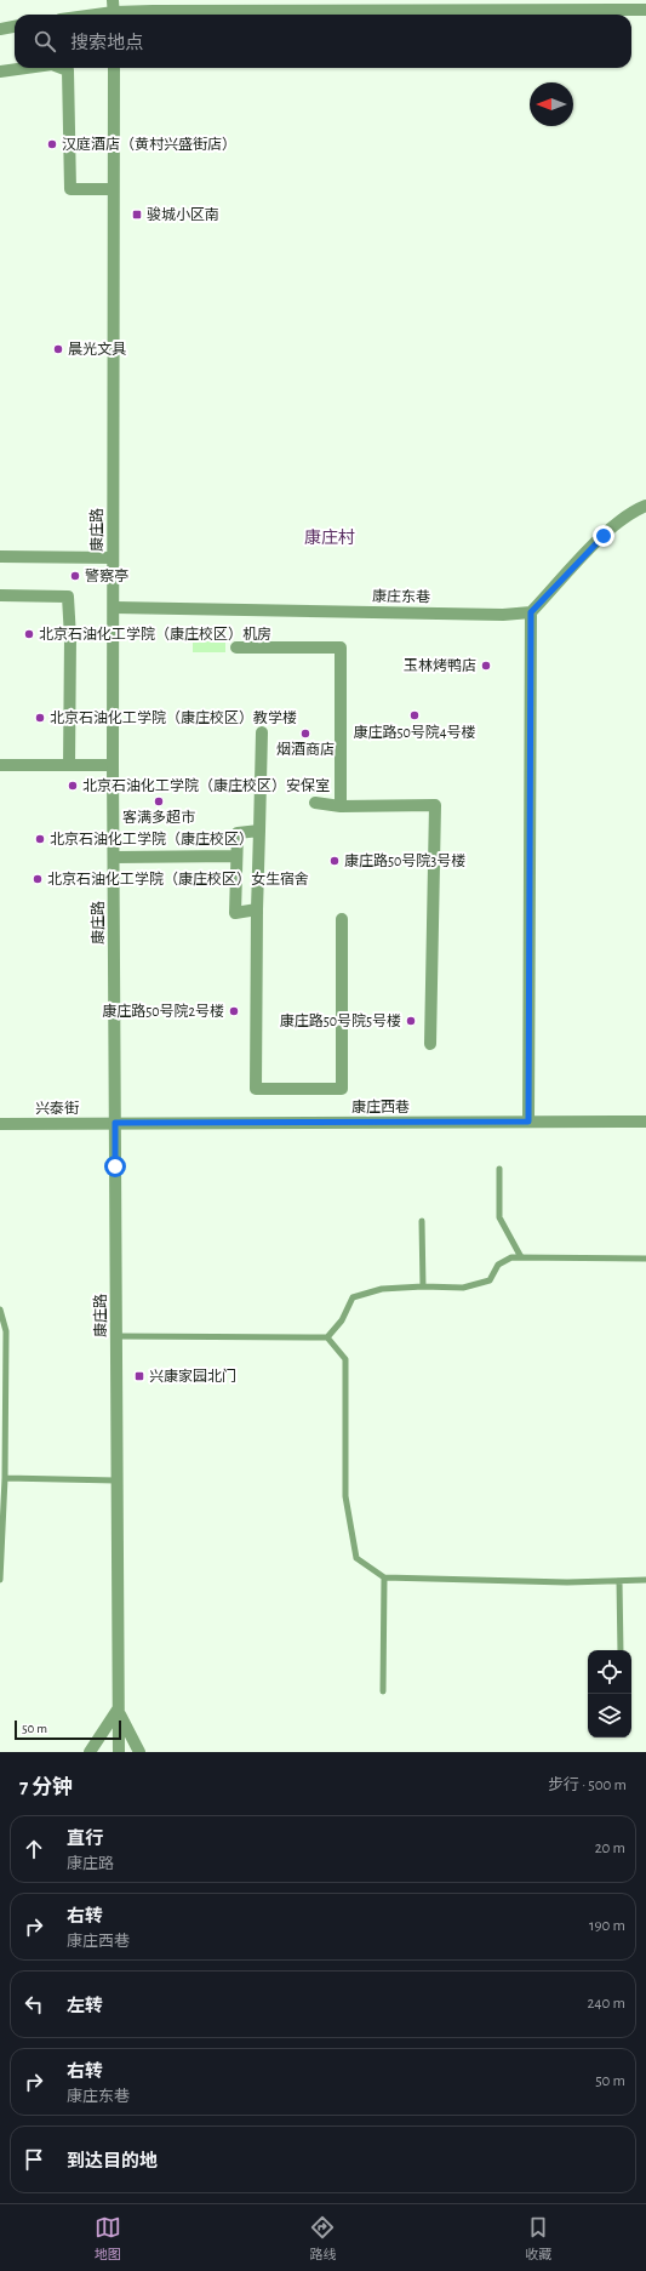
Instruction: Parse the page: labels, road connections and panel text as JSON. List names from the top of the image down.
{
  "streets": {
    "street": [
      "康庄路",
      "康庄东巷",
      "康庄西巷",
      "兴泰街"
    ]
  },
  "crossings": [
    ["康庄路", "康庄东巷"],
    ["康庄路", "康庄西巷"],
    ["康庄路", "兴泰街"],
    ["康庄西巷", "兴泰街"]
  ],
  "districts": ["康庄村"],
  "places": {
    "other": [
      "汉庭酒店（黄村兴盛街店）",
      "晨光文具",
      "警察亭",
      "北京石油化工学院（康庄校区）机房",
      "玉林烤鸭店",
      "康庄路50号院4号楼",
      "北京石油化工学院（康庄校区）教学楼",
      "烟酒商店",
      "北京石油化工学院（康庄校区）安保室",
      "客满多超市",
      "北京石油化工学院（康庄校区）",
      "康庄路50号院3号楼",
      "北京石油化工学院（康庄校区）女生宿舍",
      "康庄路50号院2号楼",
      "康庄路50号院5号楼"
    ],
    "transit": ["骏城小区南", "兴康家园北门"]
  },
  "scale_bar": "50 m",
  "north": "left",
  "page": {
    "search": "搜索地点",
    "scale": "50 m",
    "heading": ["7 分钟", "步行 · 500 m"],
    "list": [
      ["直行", "康庄路", "20 m"],
      ["右转", "康庄西巷", "190 m"],
      ["左转", "240 m"],
      ["右转", "康庄东巷", "50 m"],
      "到达目的地"
    ],
    "nav": ["地图", "路线", "收藏"]
  }
}
